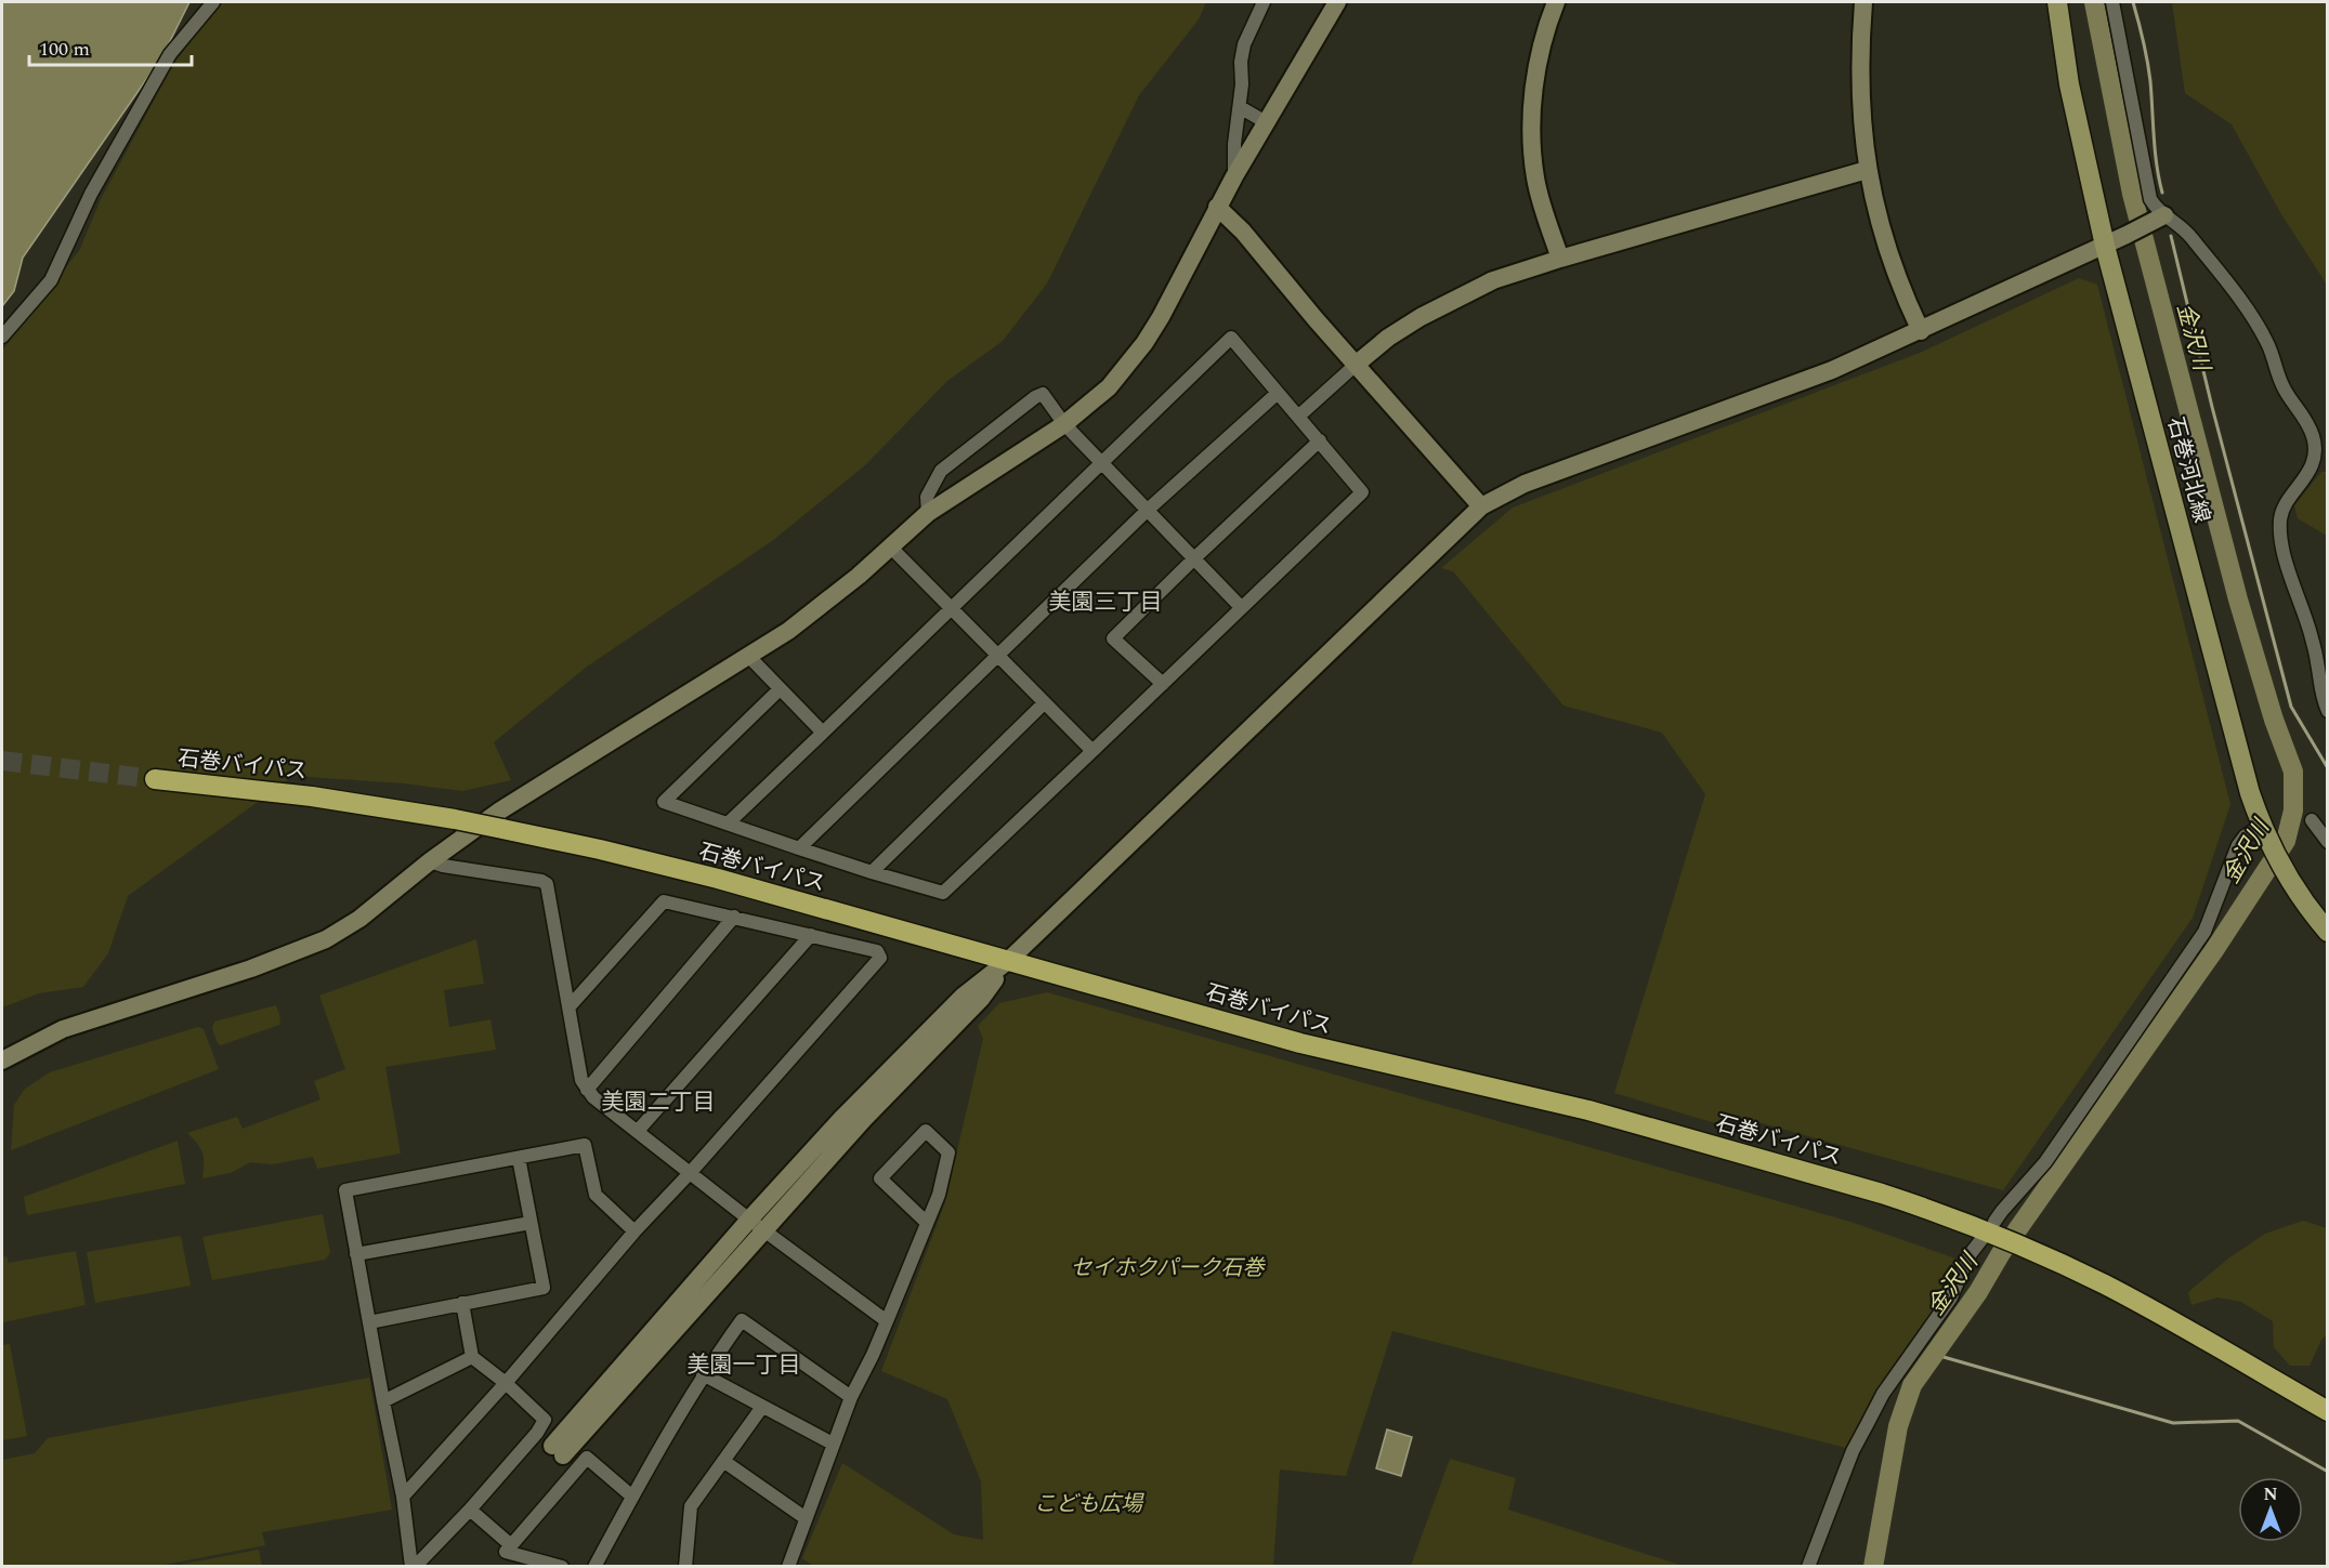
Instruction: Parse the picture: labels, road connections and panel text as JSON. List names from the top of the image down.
{
  "streets": {
    "highway": ["石巻バイパス"],
    "main road": ["石巻河北線"]
  },
  "districts": ["美園三丁目", "美園二丁目", "美園一丁目"],
  "water": ["金沢川"],
  "parks": ["セイホクパーク石巻", "こども広場"],
  "scale_bar": "100 m",
  "north": "top"
}
